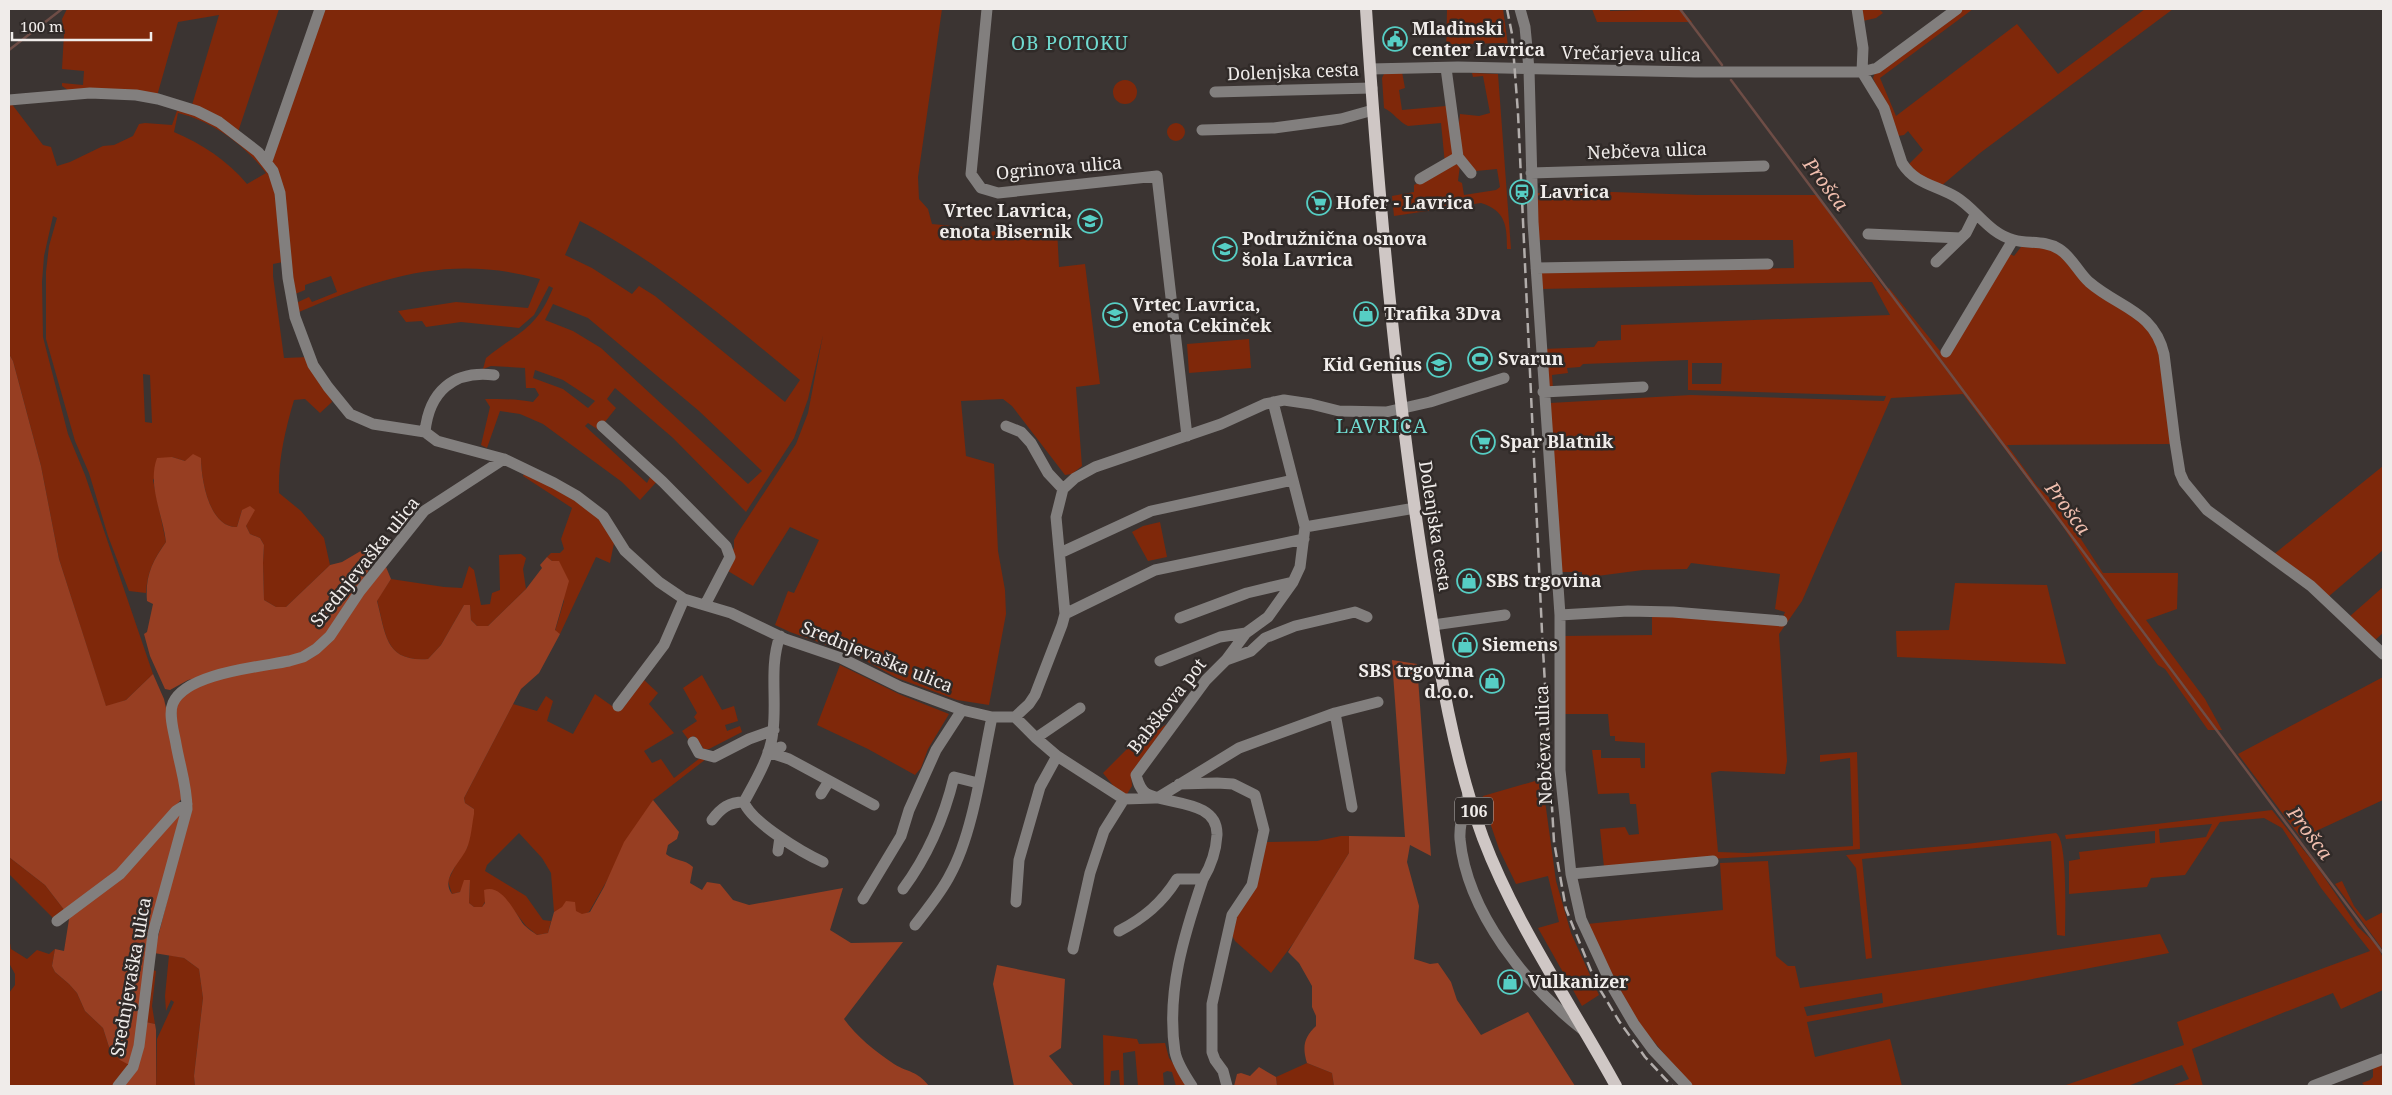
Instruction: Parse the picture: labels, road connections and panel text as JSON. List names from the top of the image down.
{
  "streets": {
    "main road": ["Dolenjska cesta", "106"],
    "street": [
      "Vrečarjeva ulica",
      "Nebčeva ulica",
      "Ogrinova ulica",
      "Srednjevaška ulica",
      "Babškova pot"
    ]
  },
  "crossings": [
    ["Vrečarjeva ulica", "Dolenjska cesta"],
    ["Vrečarjeva ulica", "Nebčeva ulica"]
  ],
  "districts": ["OB POTOKU", "LAVRICA"],
  "water": ["Prošca"],
  "places": {
    "public building": ["Mladinski center Lavrica"],
    "station": ["Lavrica"],
    "supermarket": ["Hofer - Lavrica", "Spar Blatnik"],
    "school or university": [
      "Vrtec Lavrica, enota Bisernik",
      "Podružnična osnova šola Lavrica",
      "Vrtec Lavrica, enota Cekinček",
      "Kid Genius"
    ],
    "shop": [
      "Trafika 3Dva",
      "SBS trgovina",
      "Siemens",
      "SBS trgovina d.o.o.",
      "Vulkanizer"
    ],
    "sports": ["Svarun"]
  },
  "scale_bar": "100 m"
}
